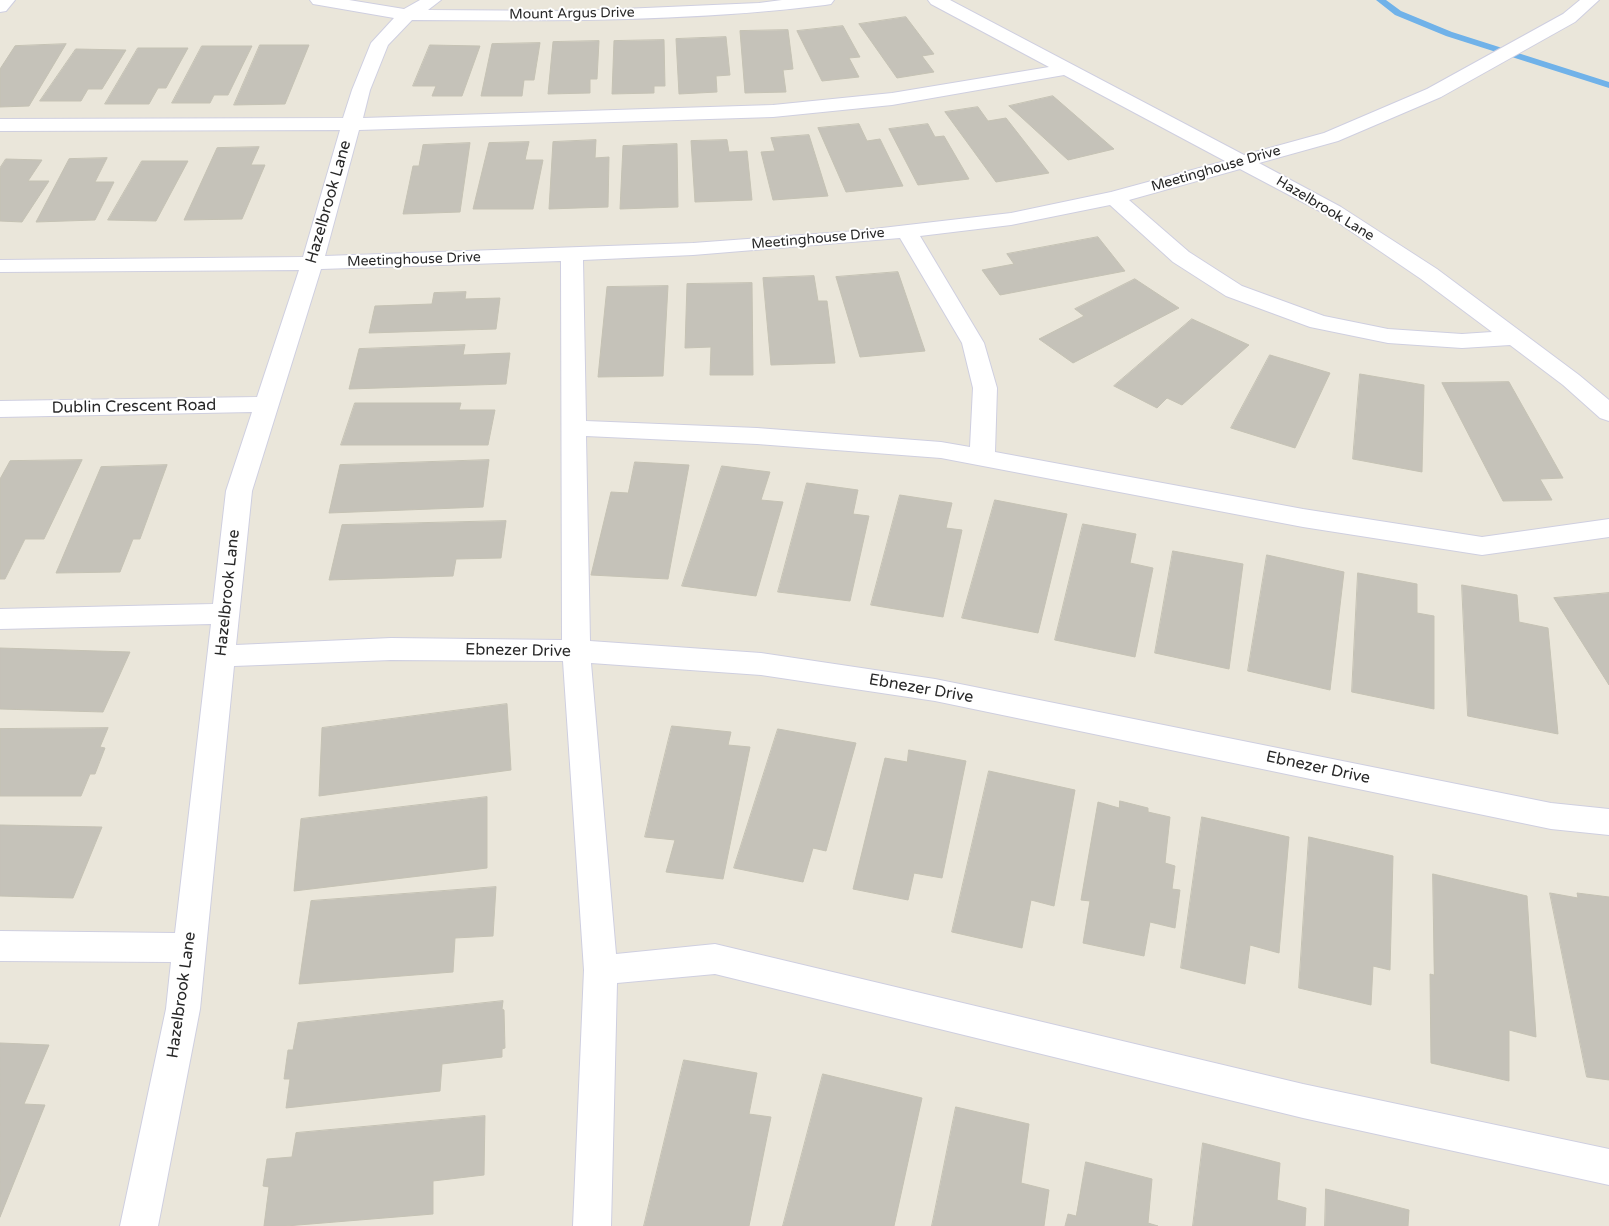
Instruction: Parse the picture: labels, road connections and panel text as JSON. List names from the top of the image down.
{
  "streets": {
    "street": [
      "Mount Argus Drive",
      "Meetinghouse Drive",
      "Hazelbrook Lane",
      "Dublin Crescent Road",
      "Ebnezer Drive"
    ]
  },
  "crossings": [
    ["Mount Argus Drive", "Hazelbrook Lane"],
    ["Meetinghouse Drive", "Hazelbrook Lane"],
    ["Hazelbrook Lane", "Dublin Crescent Road"],
    ["Hazelbrook Lane", "Ebnezer Drive"]
  ]
}
